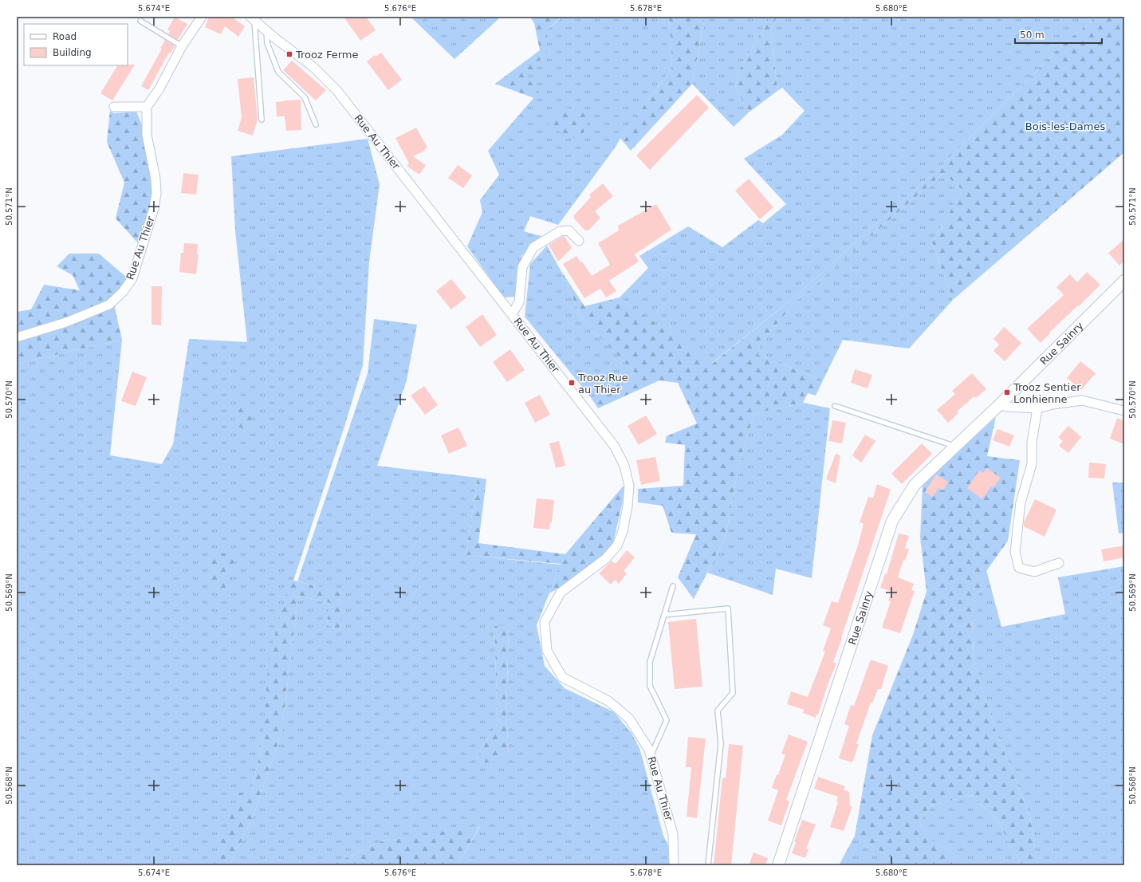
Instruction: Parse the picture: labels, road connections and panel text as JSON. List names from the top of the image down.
{
  "streets": {
    "street": ["Rue Au Thier", "Rue Sainry"]
  },
  "parks": ["Bois-les-Dames"],
  "places": {
    "transit": ["Trooz Ferme", "Trooz Rue au Thier", "Trooz Sentier Lonhienne"]
  },
  "legend": ["Road", "Building"],
  "scale_bar": "50 m",
  "coordinates": [
    "5.674°E",
    "5.676°E",
    "5.678°E",
    "5.680°E",
    "50.571°N",
    "50.570°N",
    "50.569°N",
    "50.568°N"
  ]
}
